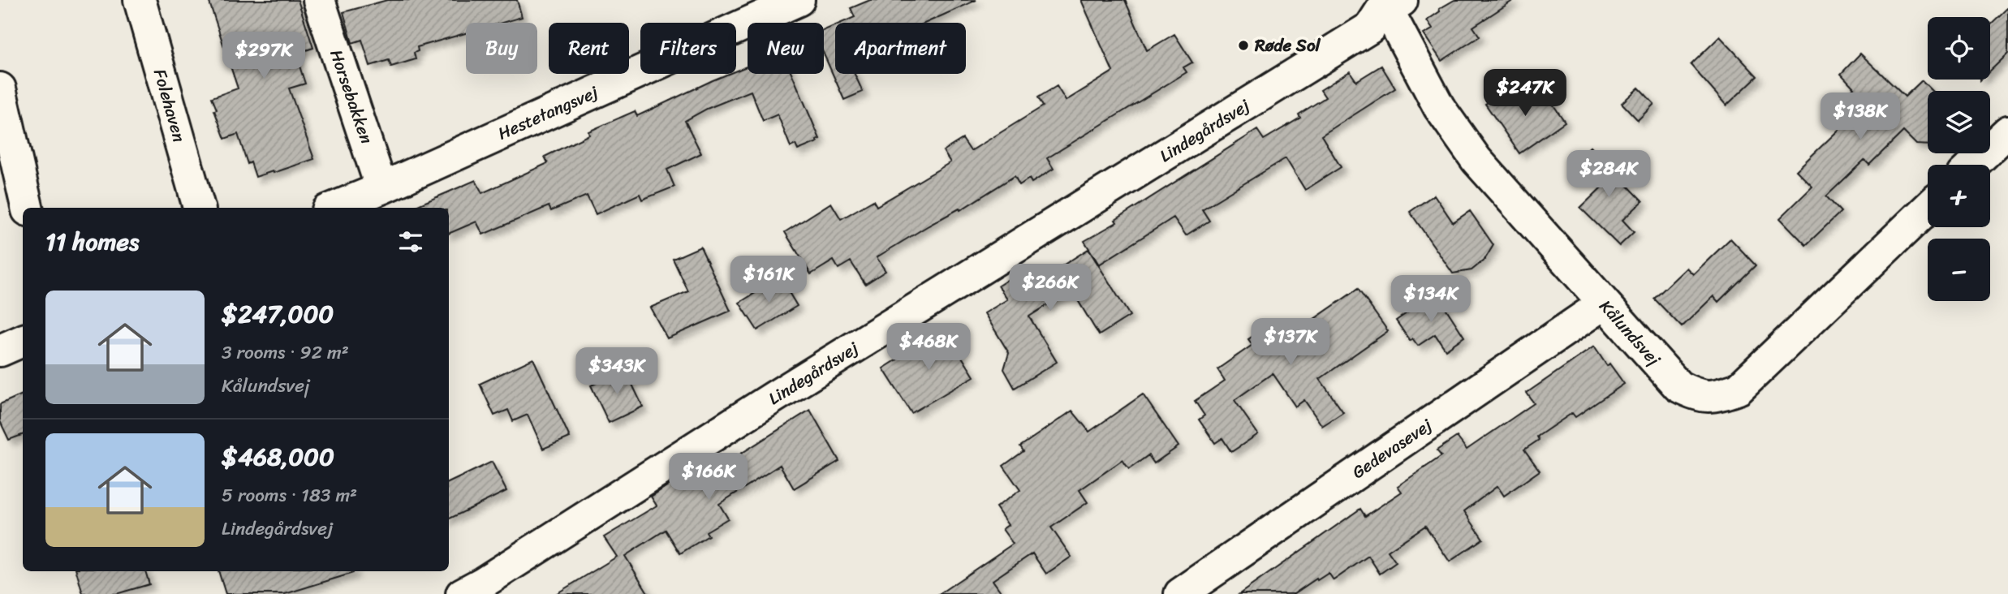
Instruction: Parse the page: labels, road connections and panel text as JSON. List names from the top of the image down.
{
  "streets": {
    "street": [
      "Horsebakken",
      "Folehaven",
      "Hestetangsvej",
      "Lindegårdsvej",
      "Kålundsvej",
      "Gedevasevej"
    ]
  },
  "crossings": [
    ["Horsebakken", "Hestetangsvej"],
    ["Lindegårdsvej", "Kålundsvej"],
    ["Kålundsvej", "Gedevasevej"]
  ],
  "places": ["Røde Sol"],
  "page": {
    "map_buttons": ["+", "−"],
    "chip": [
      "Buy",
      "Rent",
      "Filters",
      "New",
      "Apartment"
    ],
    "price": [
      "$297K",
      "$247K",
      "$138K",
      "$284K",
      "$161K",
      "$266K",
      "$134K",
      "$137K",
      "$468K",
      "$343K",
      "$166K"
    ],
    "heading": "11 homes",
    "list": [
      {
        "name": "$247,000",
        "note": "3 rooms · 92 m² · Kålundsvej"
      },
      {
        "name": "$468,000",
        "note": "5 rooms · 183 m² · Lindegårdsvej"
      }
    ]
  }
}
